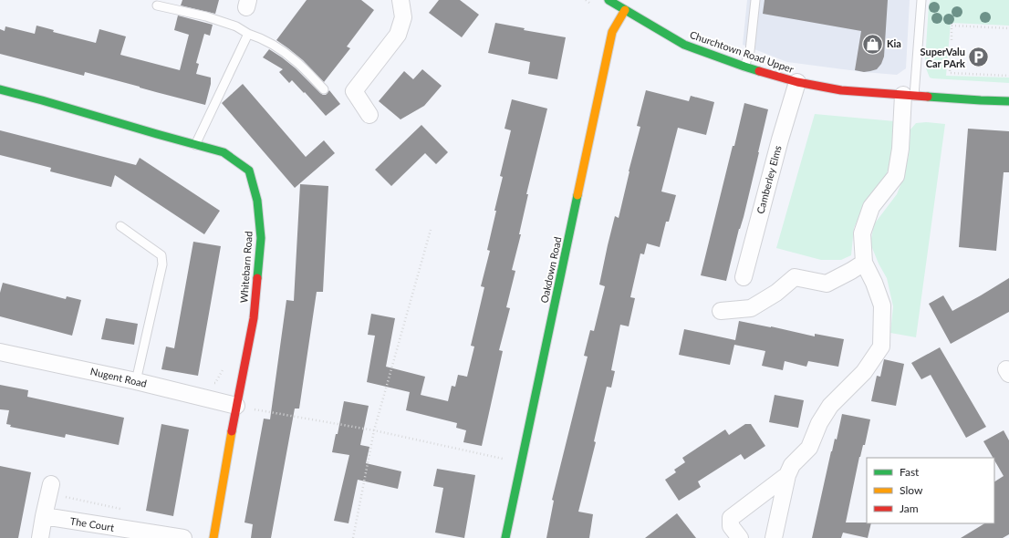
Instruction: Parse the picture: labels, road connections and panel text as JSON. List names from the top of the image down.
{
  "streets": {
    "street": [
      "Churchtown Road Upper",
      "Camberley Elms",
      "Whitebarn Road",
      "Oakdown Road",
      "Nugent Road",
      "The Court"
    ]
  },
  "crossings": [
    ["Churchtown Road Upper", "Camberley Elms"],
    ["Churchtown Road Upper", "Oakdown Road"],
    ["Whitebarn Road", "Nugent Road"]
  ],
  "places": {
    "shop": ["Kia"],
    "parking": ["SuperValu Car PArk"]
  },
  "legend": ["Fast", "Slow", "Jam"]
}
